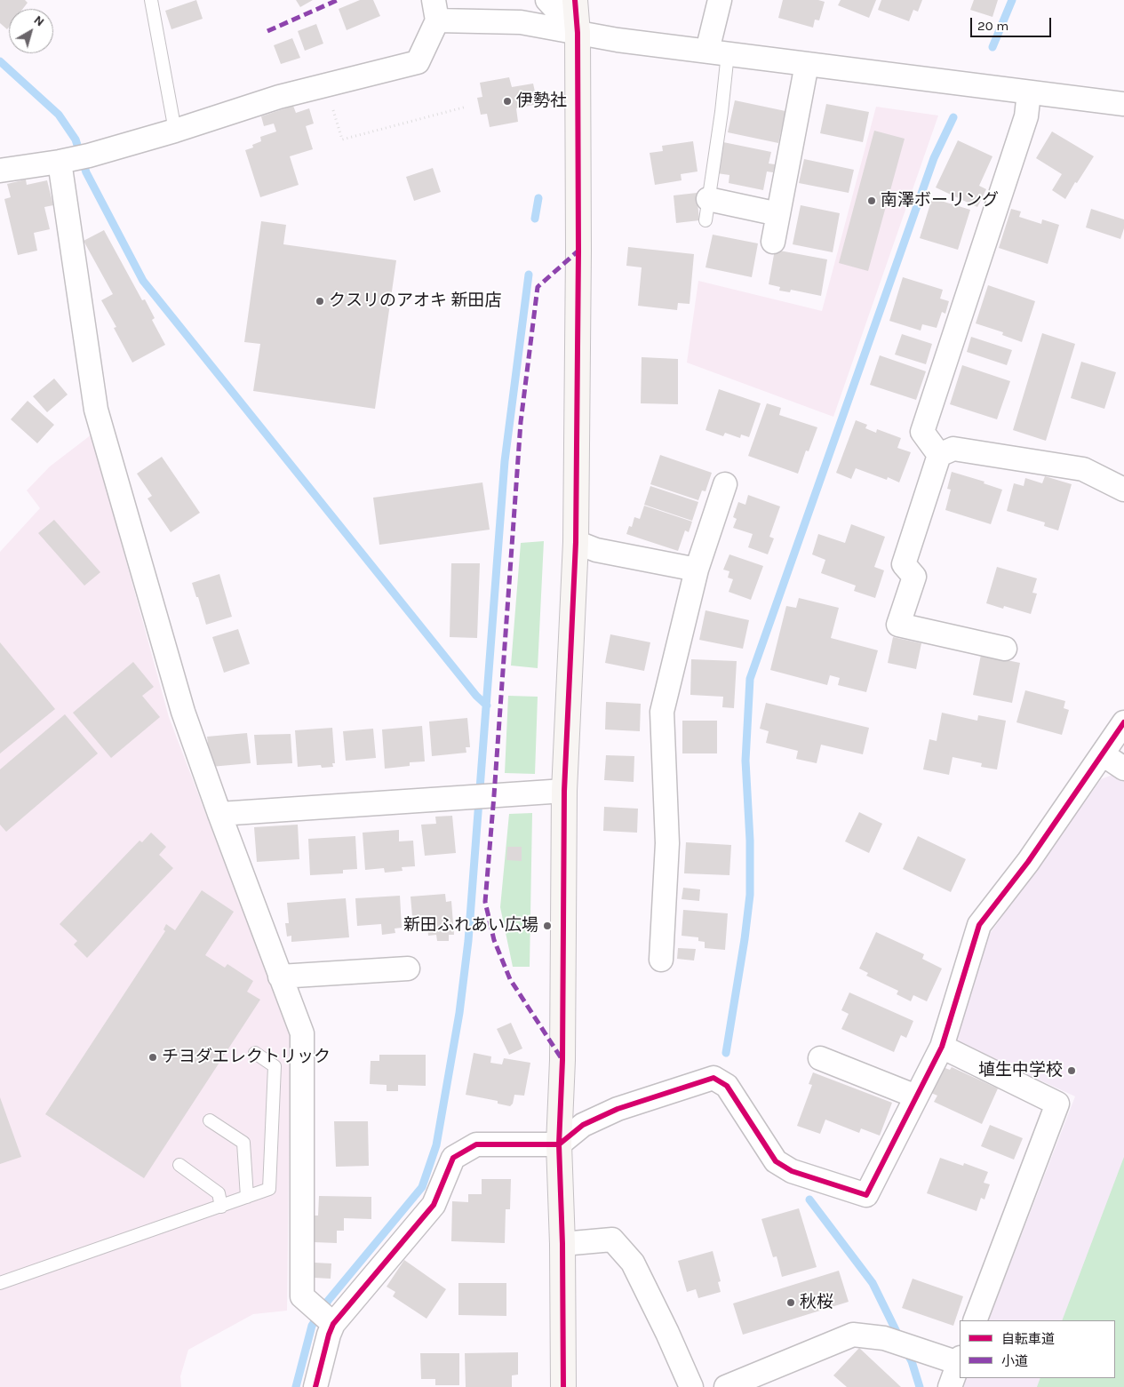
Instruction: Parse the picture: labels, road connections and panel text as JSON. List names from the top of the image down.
{
  "places": [
    "伊勢社",
    "南澤ボーリング",
    "クスリのアオキ 新田店",
    "新田ふれあい広場",
    "チヨダエレクトリック",
    "埴生中学校",
    "秋桜"
  ],
  "legend": ["自転車道", "小道"],
  "scale_bar": "20 m",
  "north": "top right"
}
